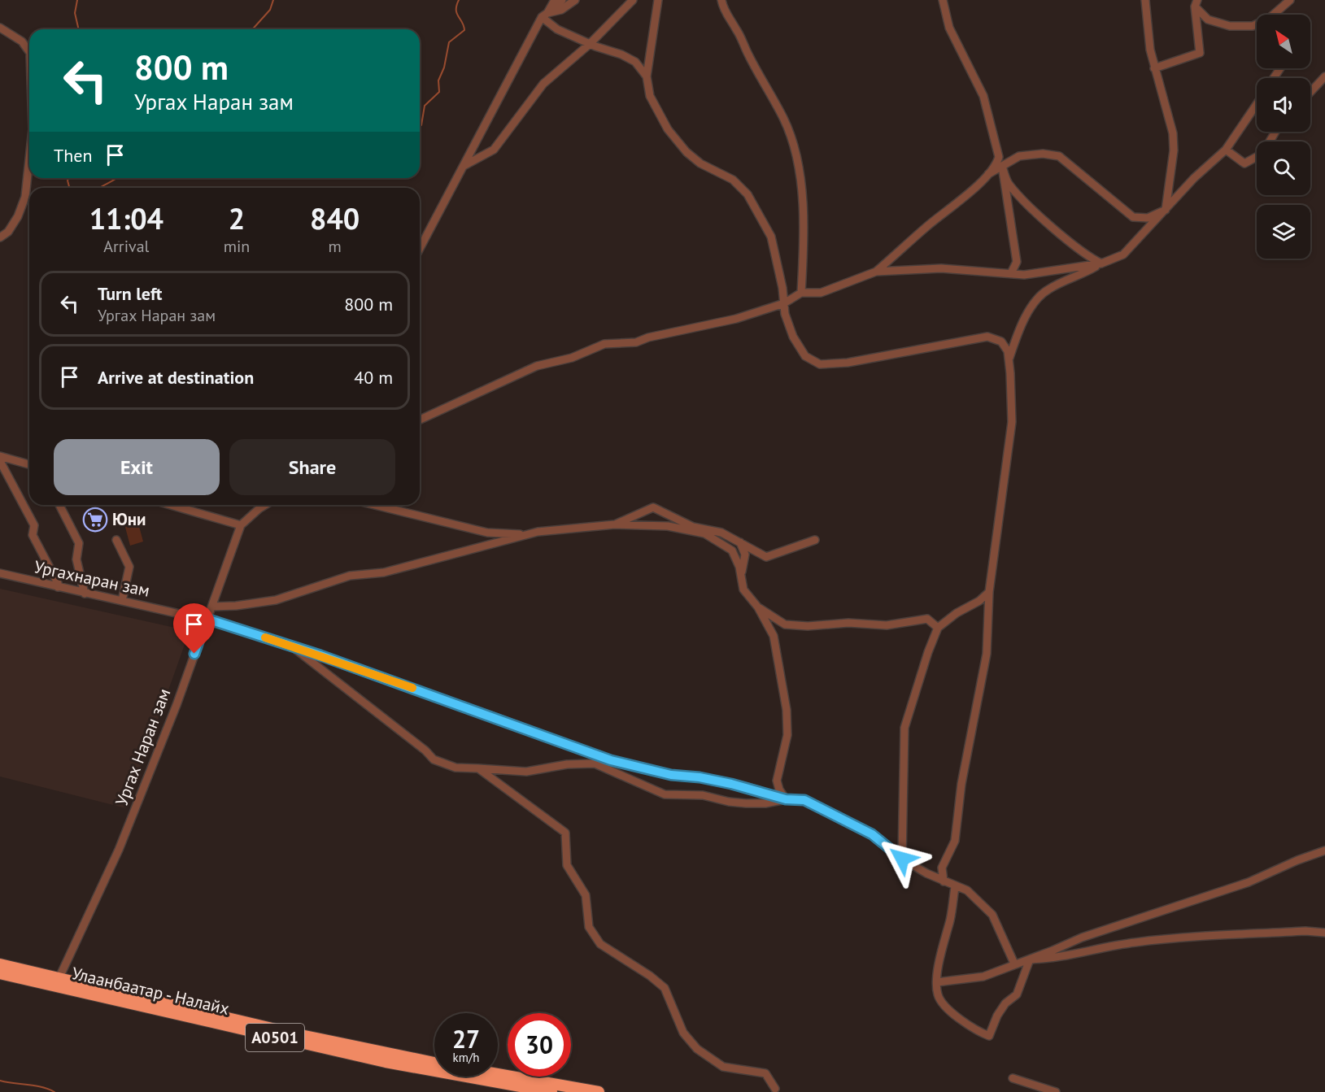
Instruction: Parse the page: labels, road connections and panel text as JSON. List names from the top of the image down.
{
  "streets": {
    "highway": ["Улаанбаатар - Налайх", "A0501"],
    "street": ["Ургахнаран зам", "Ургах Наран зам"]
  },
  "crossings": [
    ["Ургахнаран зам", "Ургах Наран зам"],
    ["Ургах Наран зам", "Улаанбаатар - Налайх"],
    ["Ургах Наран зам", "A0501"],
    ["Улаанбаатар - Налайх", "A0501"]
  ],
  "places": {
    "supermarket": ["Юни"]
  },
  "north": "top left",
  "page": {
    "turn": ["800 m", "Ургах Наран зам"],
    "then": "Then",
    "eta": [
      "11:04",
      "Arrival",
      "2",
      "min",
      "840",
      "m"
    ],
    "list": [
      {
        "name": "Turn left",
        "note": "Ургах Наран зам",
        "value": "800 m"
      },
      {
        "name": "Arrive at destination",
        "value": "40 m"
      }
    ],
    "buttons": ["Exit", "Share"],
    "speed": "27 km/h",
    "limit": "30"
  }
}
